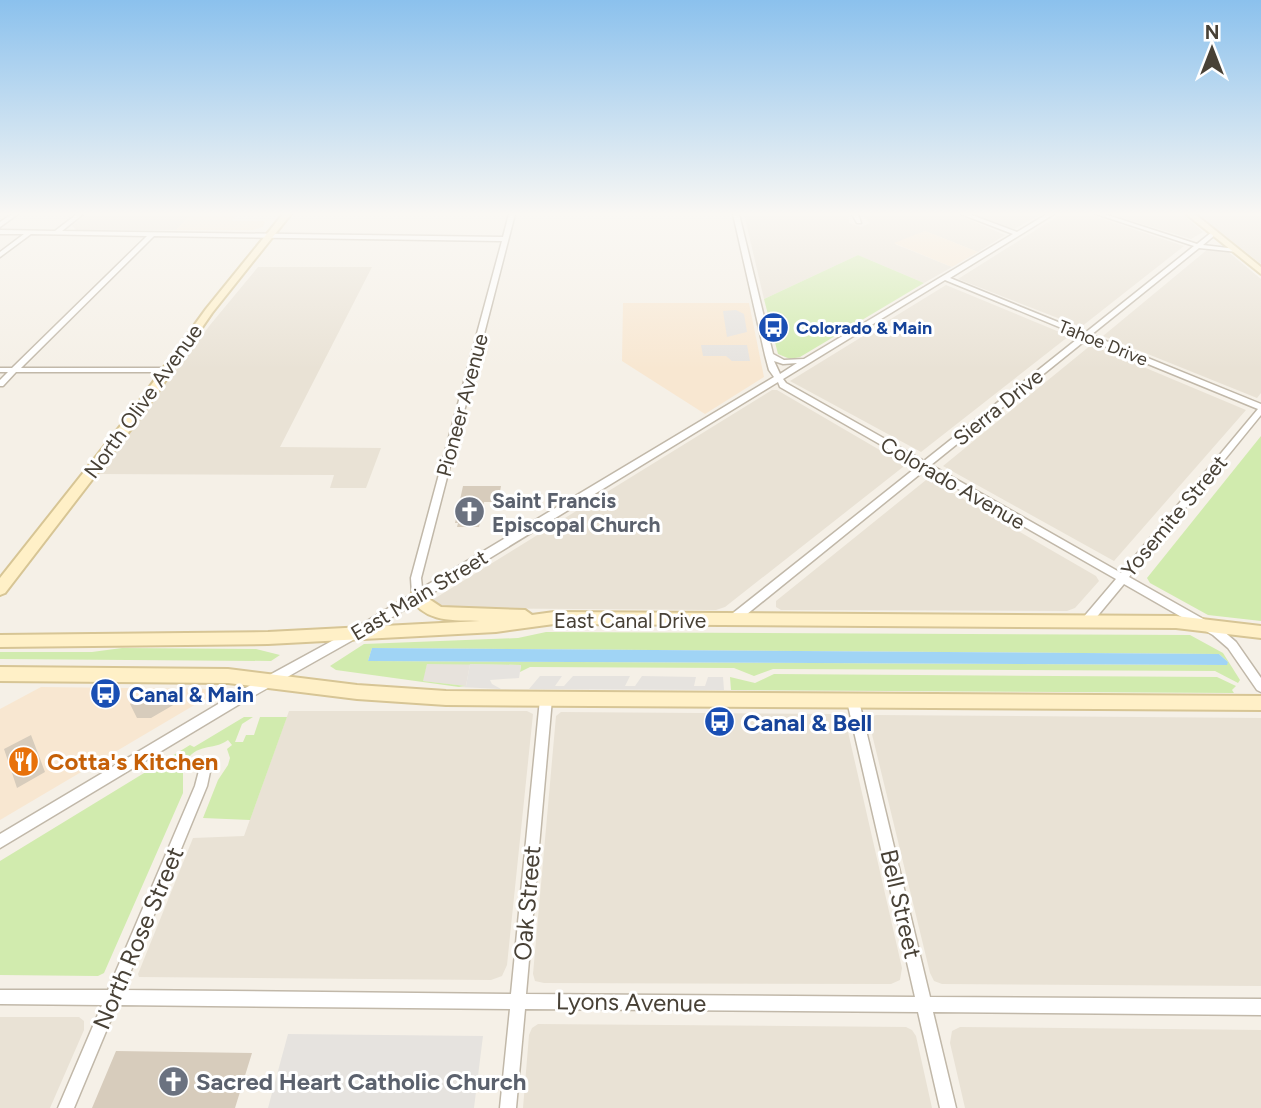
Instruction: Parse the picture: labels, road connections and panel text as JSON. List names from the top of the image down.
{
  "streets": {
    "main road": ["North Olive Avenue", "East Canal Drive"],
    "street": [
      "Tahoe Drive",
      "Pioneer Avenue",
      "Sierra Drive",
      "Colorado Avenue",
      "Yosemite Street",
      "East Main Street",
      "Oak Street",
      "Bell Street",
      "North Rose Street",
      "Lyons Avenue"
    ]
  },
  "crossings": [
    ["Tahoe Drive", "Sierra Drive"],
    ["Tahoe Drive", "Yosemite Street"],
    ["Tahoe Drive", "East Main Street"],
    ["Pioneer Avenue", "East Main Street"],
    ["Sierra Drive", "Colorado Avenue"],
    ["Sierra Drive", "East Canal Drive"],
    ["Colorado Avenue", "Yosemite Street"],
    ["Colorado Avenue", "East Main Street"],
    ["Colorado Avenue", "East Canal Drive"],
    ["Yosemite Street", "East Canal Drive"],
    ["East Main Street", "East Canal Drive"],
    ["Oak Street", "Lyons Avenue"],
    ["Bell Street", "Lyons Avenue"],
    ["North Rose Street", "Lyons Avenue"]
  ],
  "places": {
    "bus stop": ["Colorado & Main", "Canal & Main", "Canal & Bell"],
    "church": ["Saint Francis Episcopal Church", "Sacred Heart Catholic Church"],
    "restaurant": ["Cotta's Kitchen"]
  },
  "north": "top"
}
